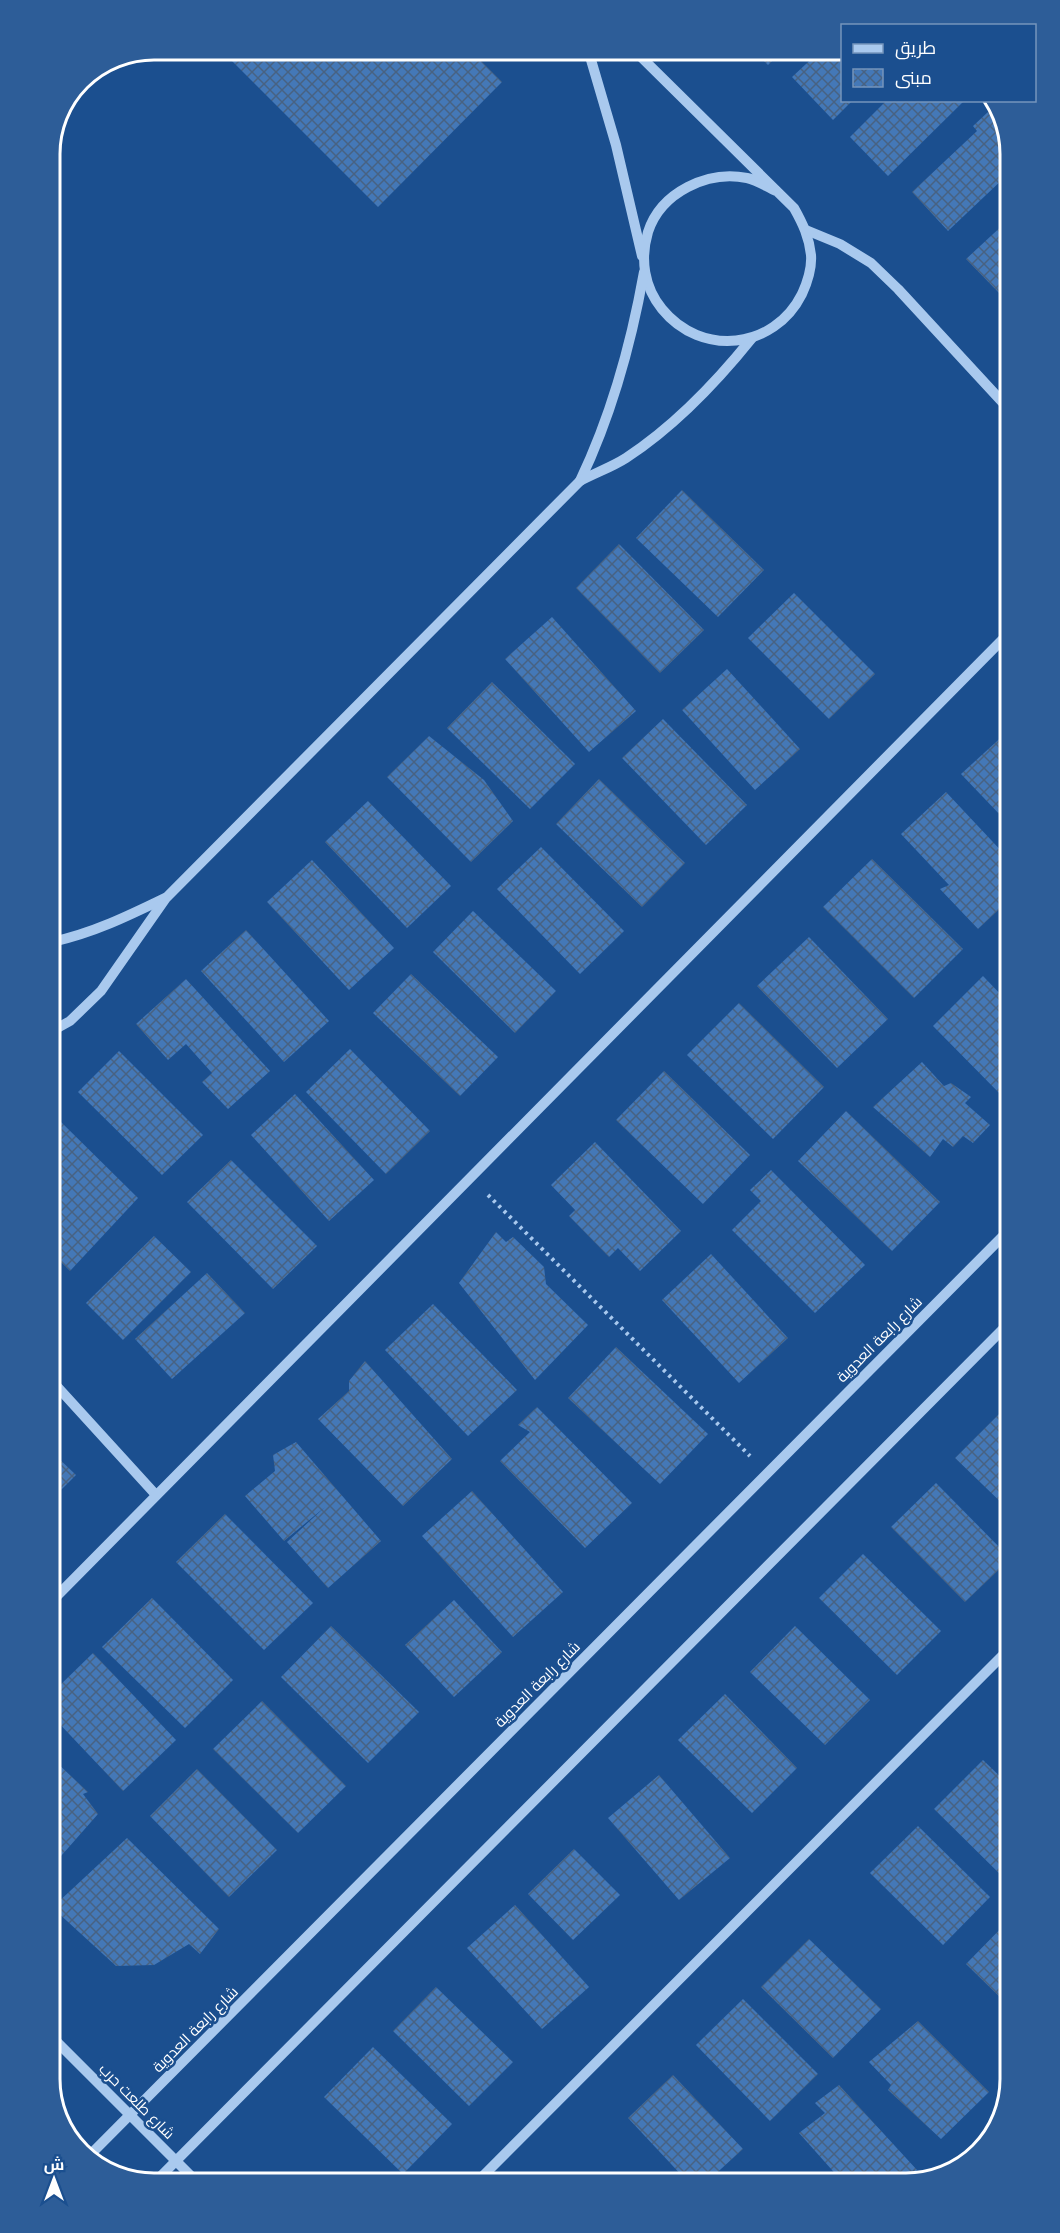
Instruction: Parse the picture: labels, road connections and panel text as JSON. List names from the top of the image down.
{
  "streets": {
    "street": ["شارع رابعة العدوية", "شارع طلعت حرب"]
  },
  "crossings": [
    ["شارع رابعة العدوية", "شارع طلعت حرب"]
  ],
  "legend": ["طريق", "مبنى"],
  "north": "top"
}
